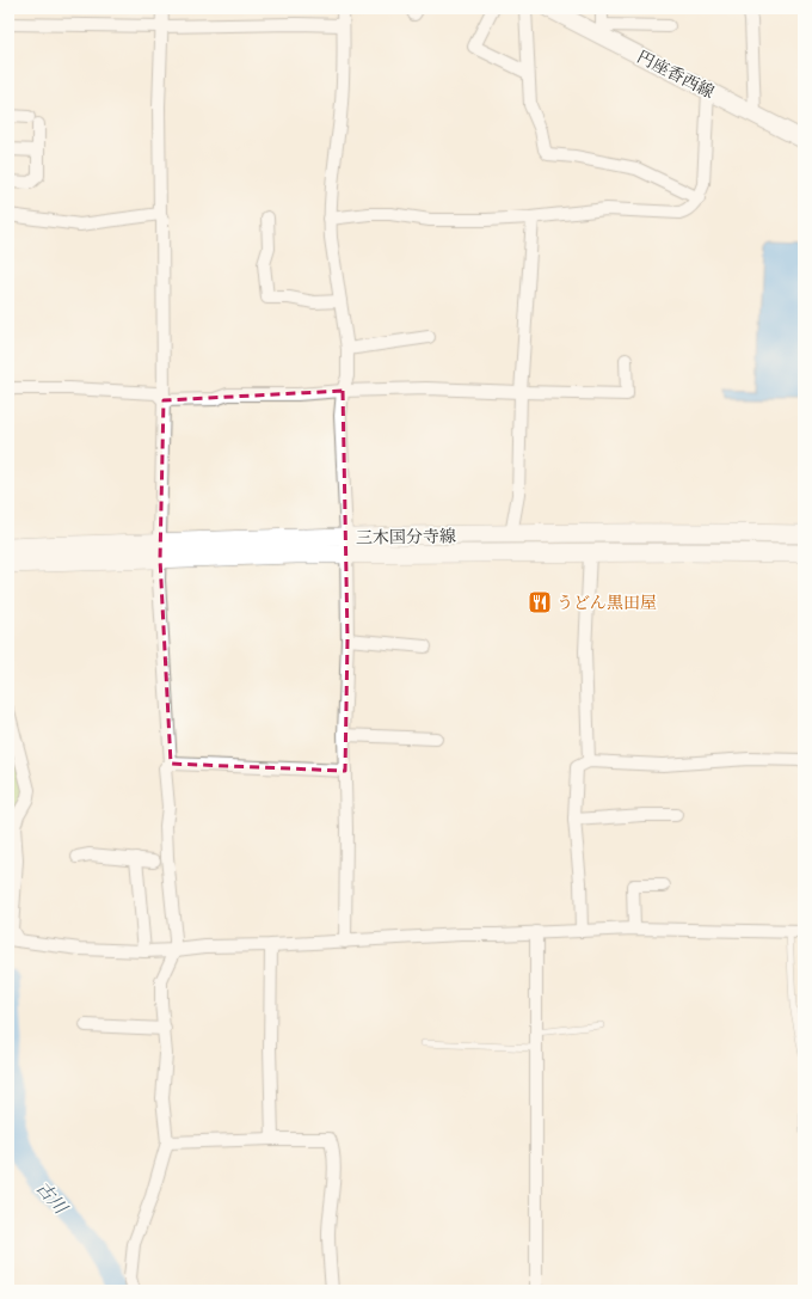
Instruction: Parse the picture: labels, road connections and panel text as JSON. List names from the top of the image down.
{
  "streets": {
    "main road": ["円座香西線", "三木国分寺線"]
  },
  "water": ["古川"],
  "places": {
    "restaurant": ["うどん黒田屋"]
  }
}
